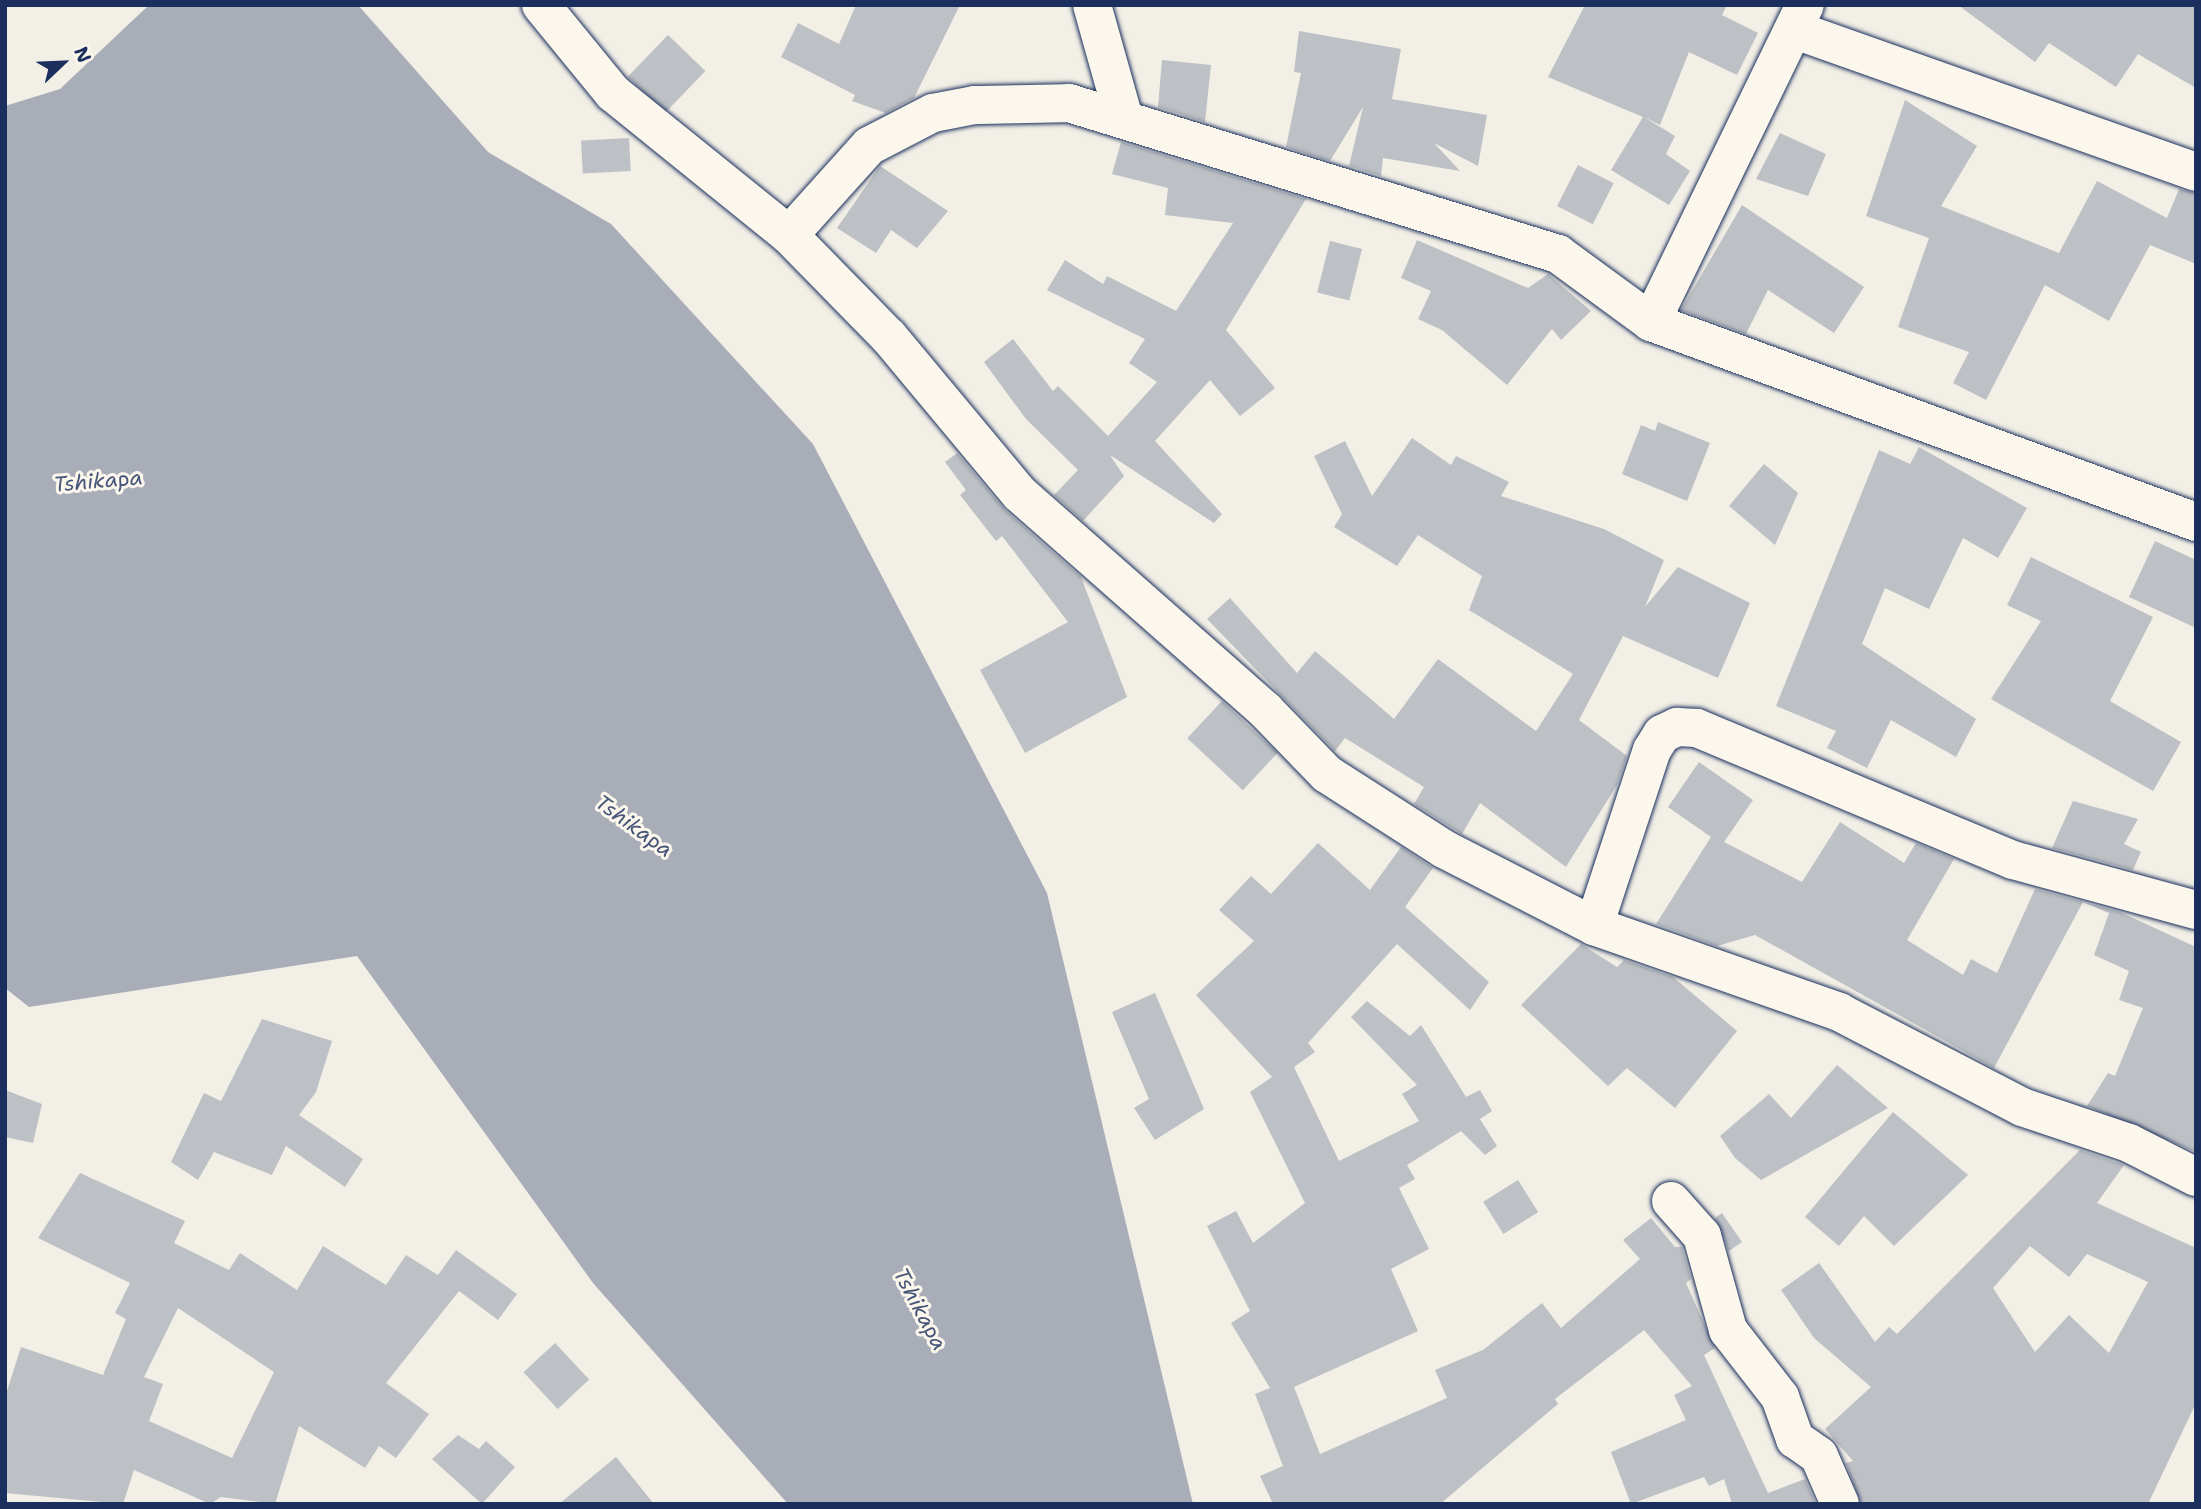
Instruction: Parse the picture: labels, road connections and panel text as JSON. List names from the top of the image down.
{
  "water": ["Tshikapa"],
  "north": "top right"
}
